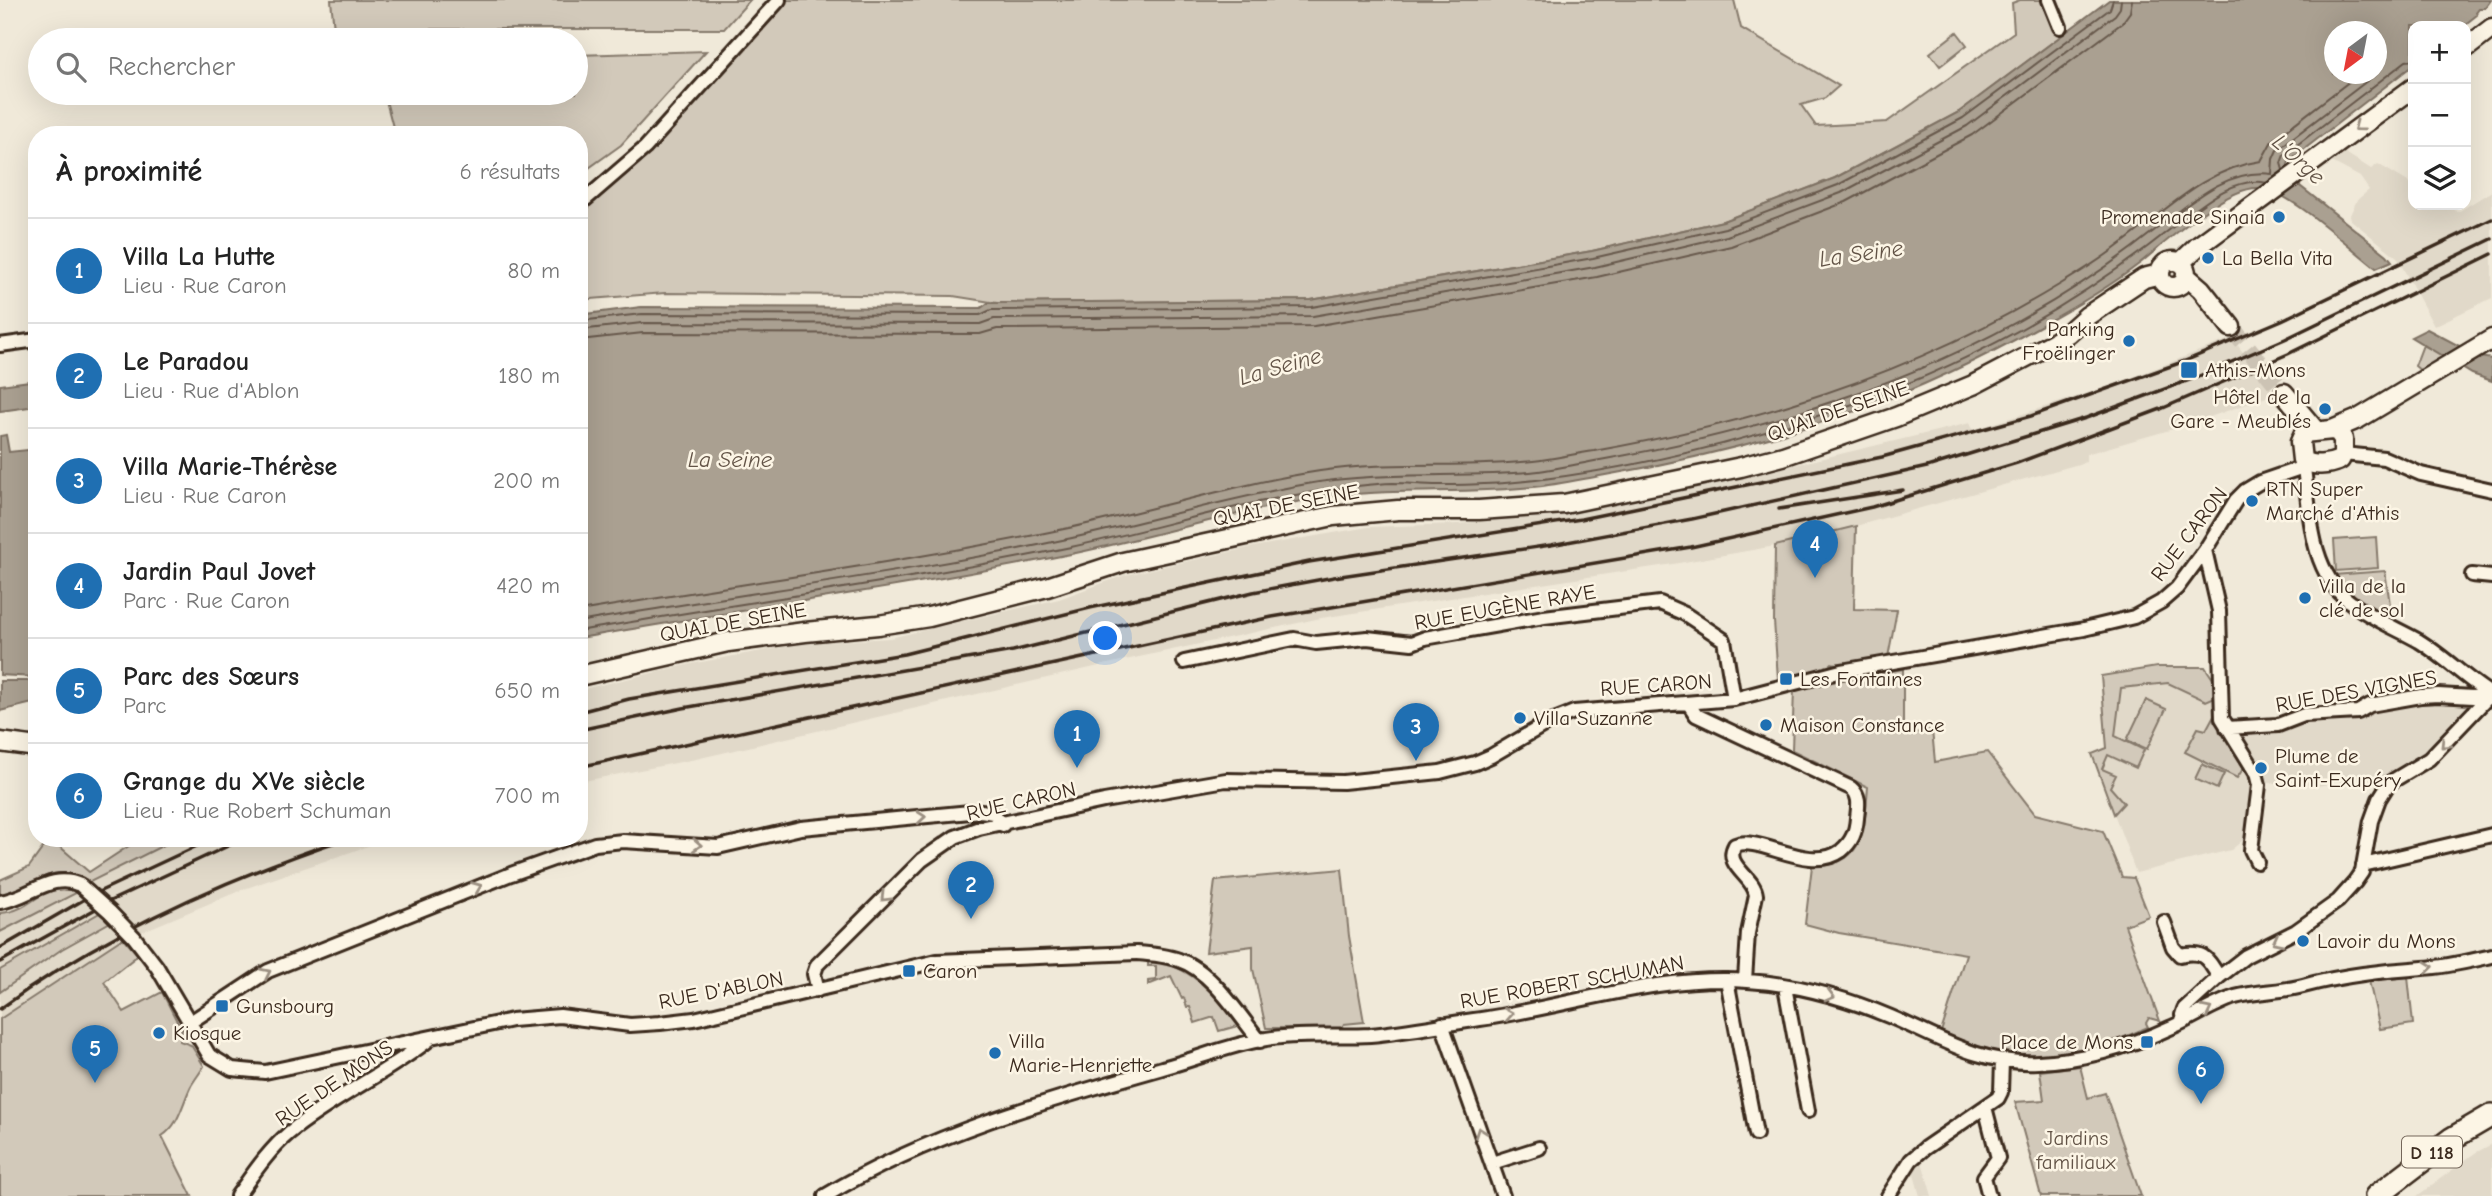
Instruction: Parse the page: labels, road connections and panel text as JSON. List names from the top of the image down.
{
  "streets": {
    "main road": ["QUAI DE SEINE", "D 118"],
    "street": [
      "RUE CARON",
      "RUE EUGÈNE RAYE",
      "RUE DES VIGNES",
      "RUE ROBERT SCHUMAN",
      "RUE D'ABLON",
      "RUE DE MONS"
    ]
  },
  "crossings": [
    ["RUE CARON", "RUE EUGÈNE RAYE"],
    ["RUE CARON", "RUE D'ABLON"],
    ["RUE ROBERT SCHUMAN", "RUE D'ABLON"],
    ["RUE D'ABLON", "RUE DE MONS"]
  ],
  "one_way": ["RUE ROBERT SCHUMAN"],
  "water": ["L'Orge", "La Seine"],
  "parks": ["Jardins familiaux"],
  "places": {
    "other": [
      "Promenade Sinaia",
      "La Bella Vita",
      "Parking Froëlinger",
      "Hôtel de la Gare - Meublés",
      "RTN Super Marché d'Athis",
      "Villa de la clé de sol",
      "Villa Suzanne",
      "Maison Constance",
      "Plume de Saint-Exupéry",
      "Lavoir du Mons",
      "Kiosque",
      "Villa Marie-Henriette"
    ],
    "transit": [
      "Athis-Mons",
      "Les Fontaines",
      "Caron",
      "Gunsbourg",
      "Place de Mons"
    ]
  },
  "north": "bottom left",
  "page": {
    "map_buttons": ["+", "−"],
    "search": "Rechercher",
    "heading": ["À proximité", "6 résultats"],
    "list": [
      {
        "mark": "1",
        "name": "Villa La Hutte",
        "note": "Lieu · Rue Caron",
        "value": "80 m"
      },
      {
        "mark": "2",
        "name": "Le Paradou",
        "note": "Lieu · Rue d'Ablon",
        "value": "180 m"
      },
      {
        "mark": "3",
        "name": "Villa Marie-Thérèse",
        "note": "Lieu · Rue Caron",
        "value": "200 m"
      },
      {
        "mark": "4",
        "name": "Jardin Paul Jovet",
        "note": "Parc · Rue Caron",
        "value": "420 m"
      },
      {
        "mark": "5",
        "name": "Parc des Sœurs",
        "note": "Parc",
        "value": "650 m"
      },
      {
        "mark": "6",
        "name": "Grange du XVe siècle",
        "note": "Lieu · Rue Robert Schuman",
        "value": "700 m"
      }
    ],
    "pins": [
      "4",
      "3",
      "1",
      "2",
      "5",
      "6"
    ]
  }
}
